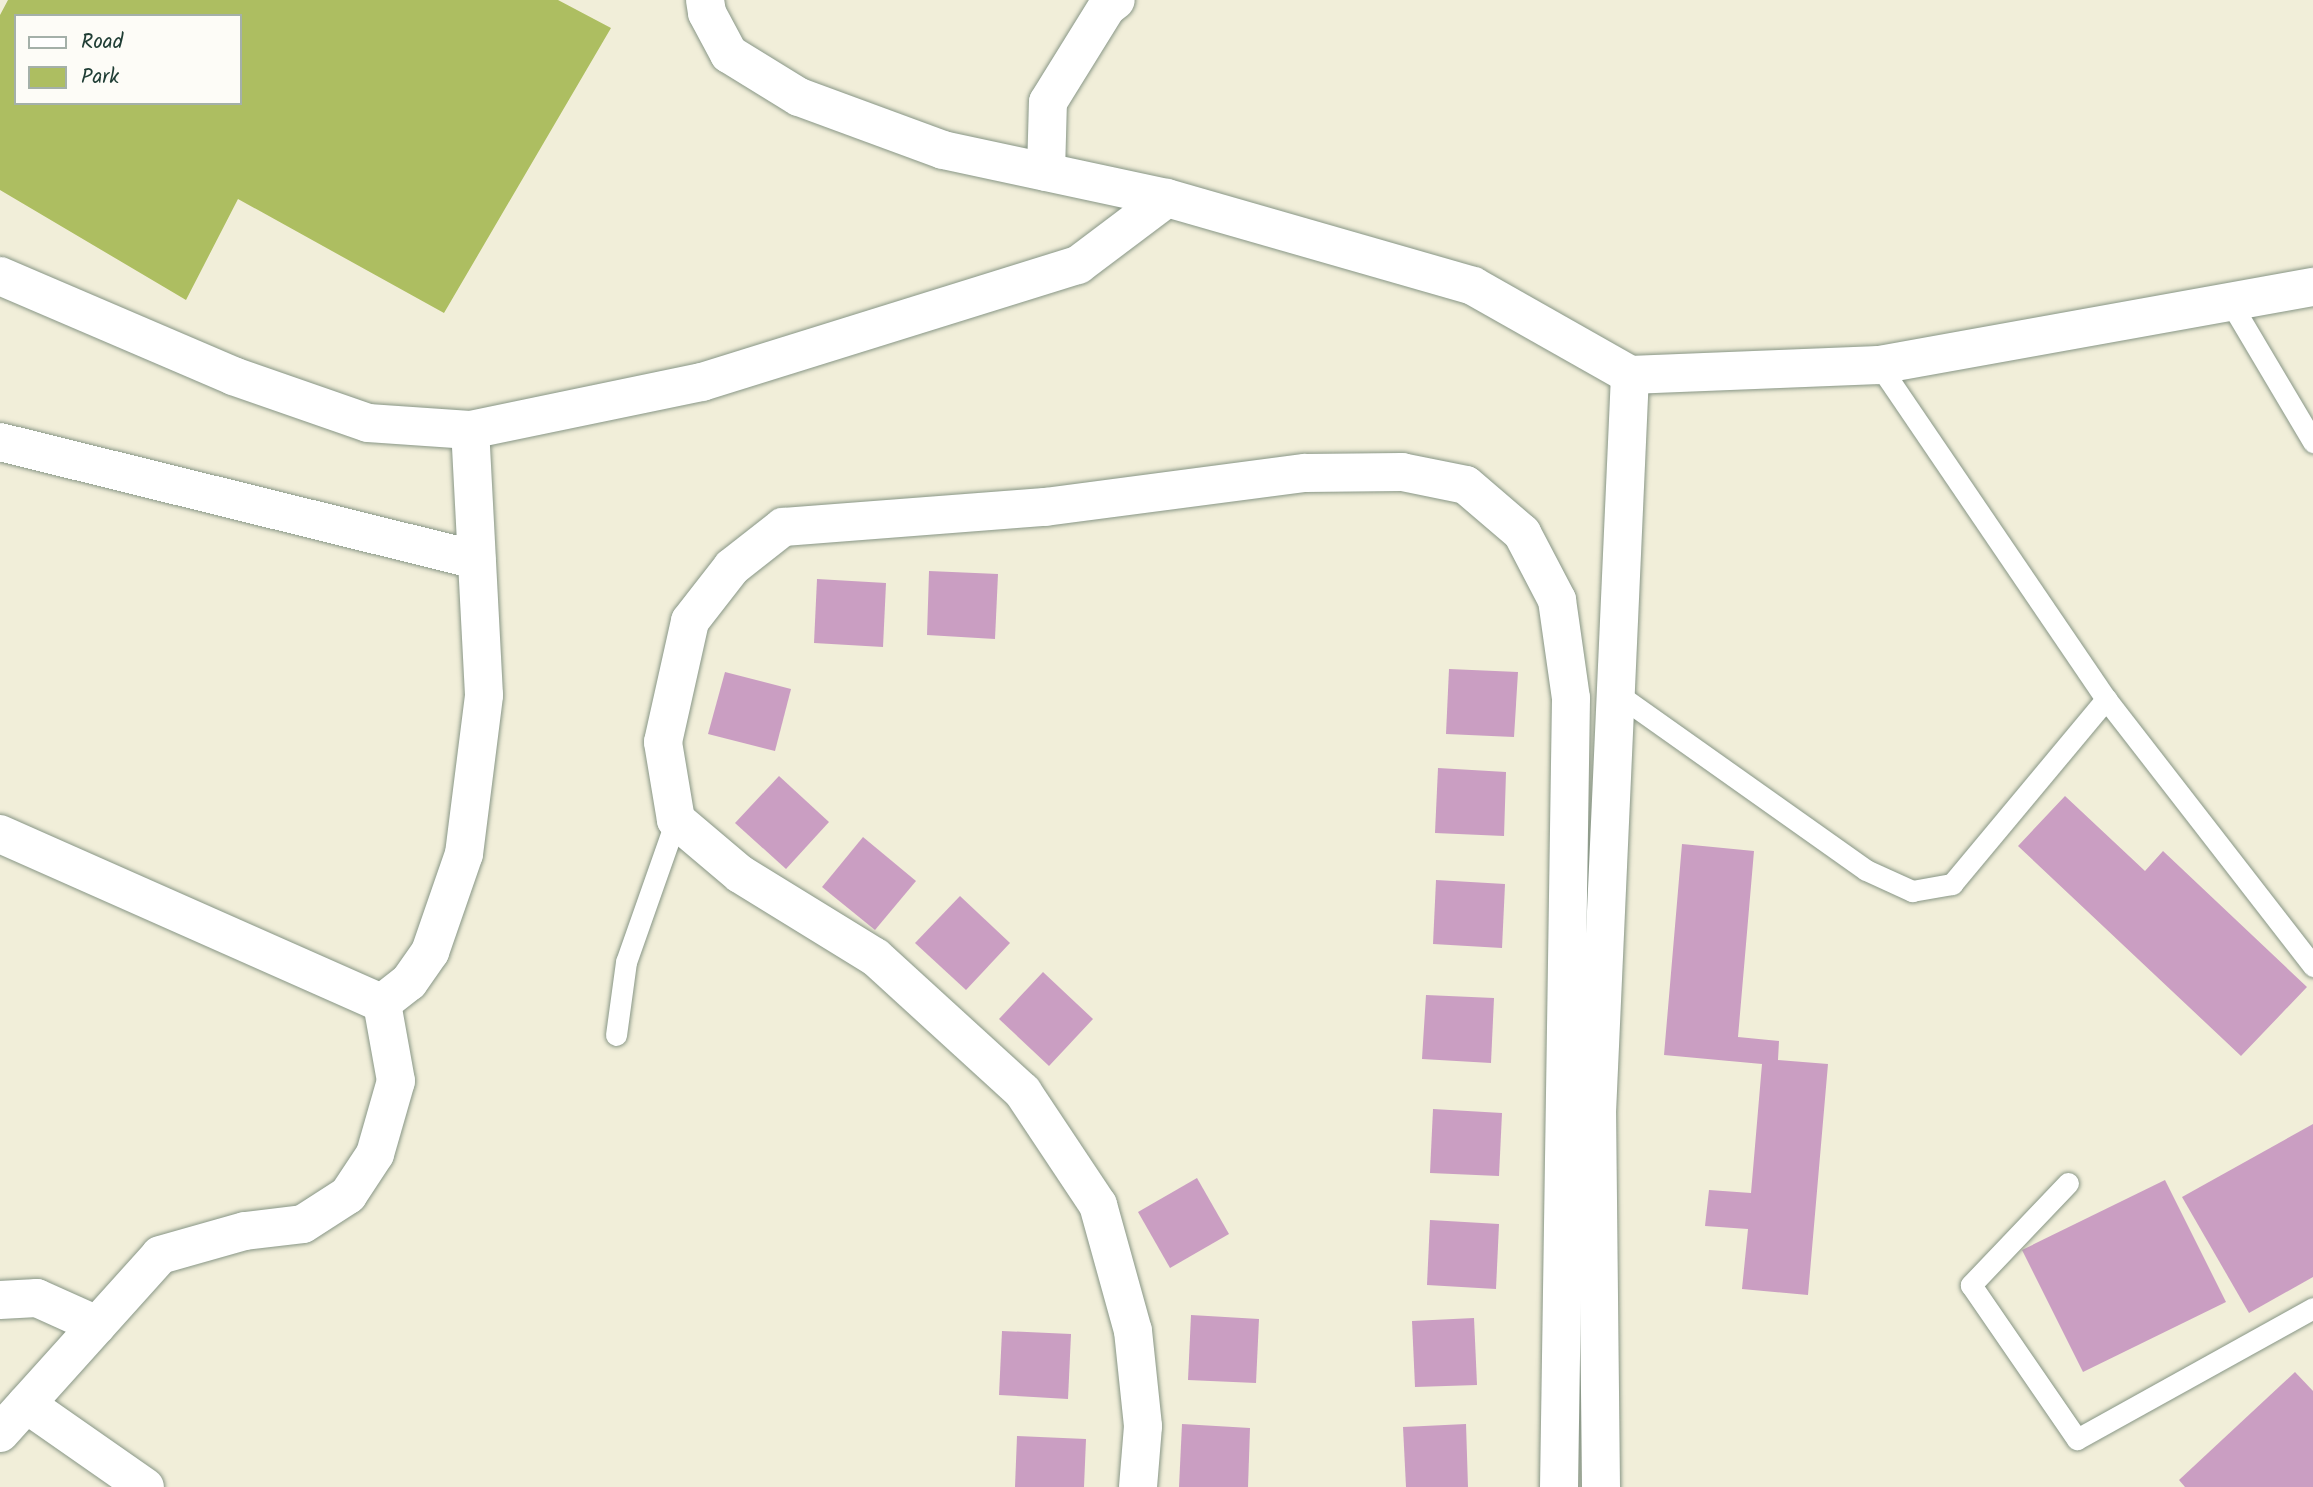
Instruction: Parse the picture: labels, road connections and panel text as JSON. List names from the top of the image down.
{
  "legend": ["Road", "Park"]
}
